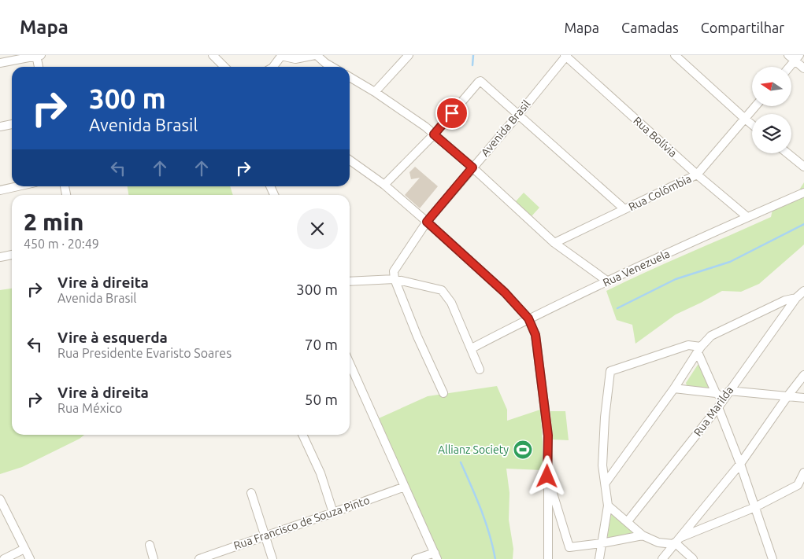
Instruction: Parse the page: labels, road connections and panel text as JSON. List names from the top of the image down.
{
  "streets": {
    "street": [
      "Avenida Brasil",
      "Rua Bolívia",
      "Rua Colômbia",
      "Rua Venezuela",
      "Rua Marilda",
      "Rua Francisco de Souza Pinto"
    ]
  },
  "crossings": [
    ["Avenida Brasil", "Rua Bolívia"],
    ["Rua Bolívia", "Rua Colômbia"],
    ["Rua Bolívia", "Rua Venezuela"]
  ],
  "places": {
    "sports": ["Allianz Society"]
  },
  "north": "left",
  "page": {
    "header": "Mapa",
    "nav": ["Mapa", "Camadas", "Compartilhar"],
    "turn": ["300 m", "Avenida Brasil"],
    "heading": ["2 min", "450 m · 20:49"],
    "list": [
      {
        "name": "Vire à direita",
        "note": "Avenida Brasil",
        "value": "300 m"
      },
      {
        "name": "Vire à esquerda",
        "note": "Rua Presidente Evaristo Soares",
        "value": "70 m"
      },
      {
        "name": "Vire à direita",
        "note": "Rua México",
        "value": "50 m"
      }
    ]
  }
}
